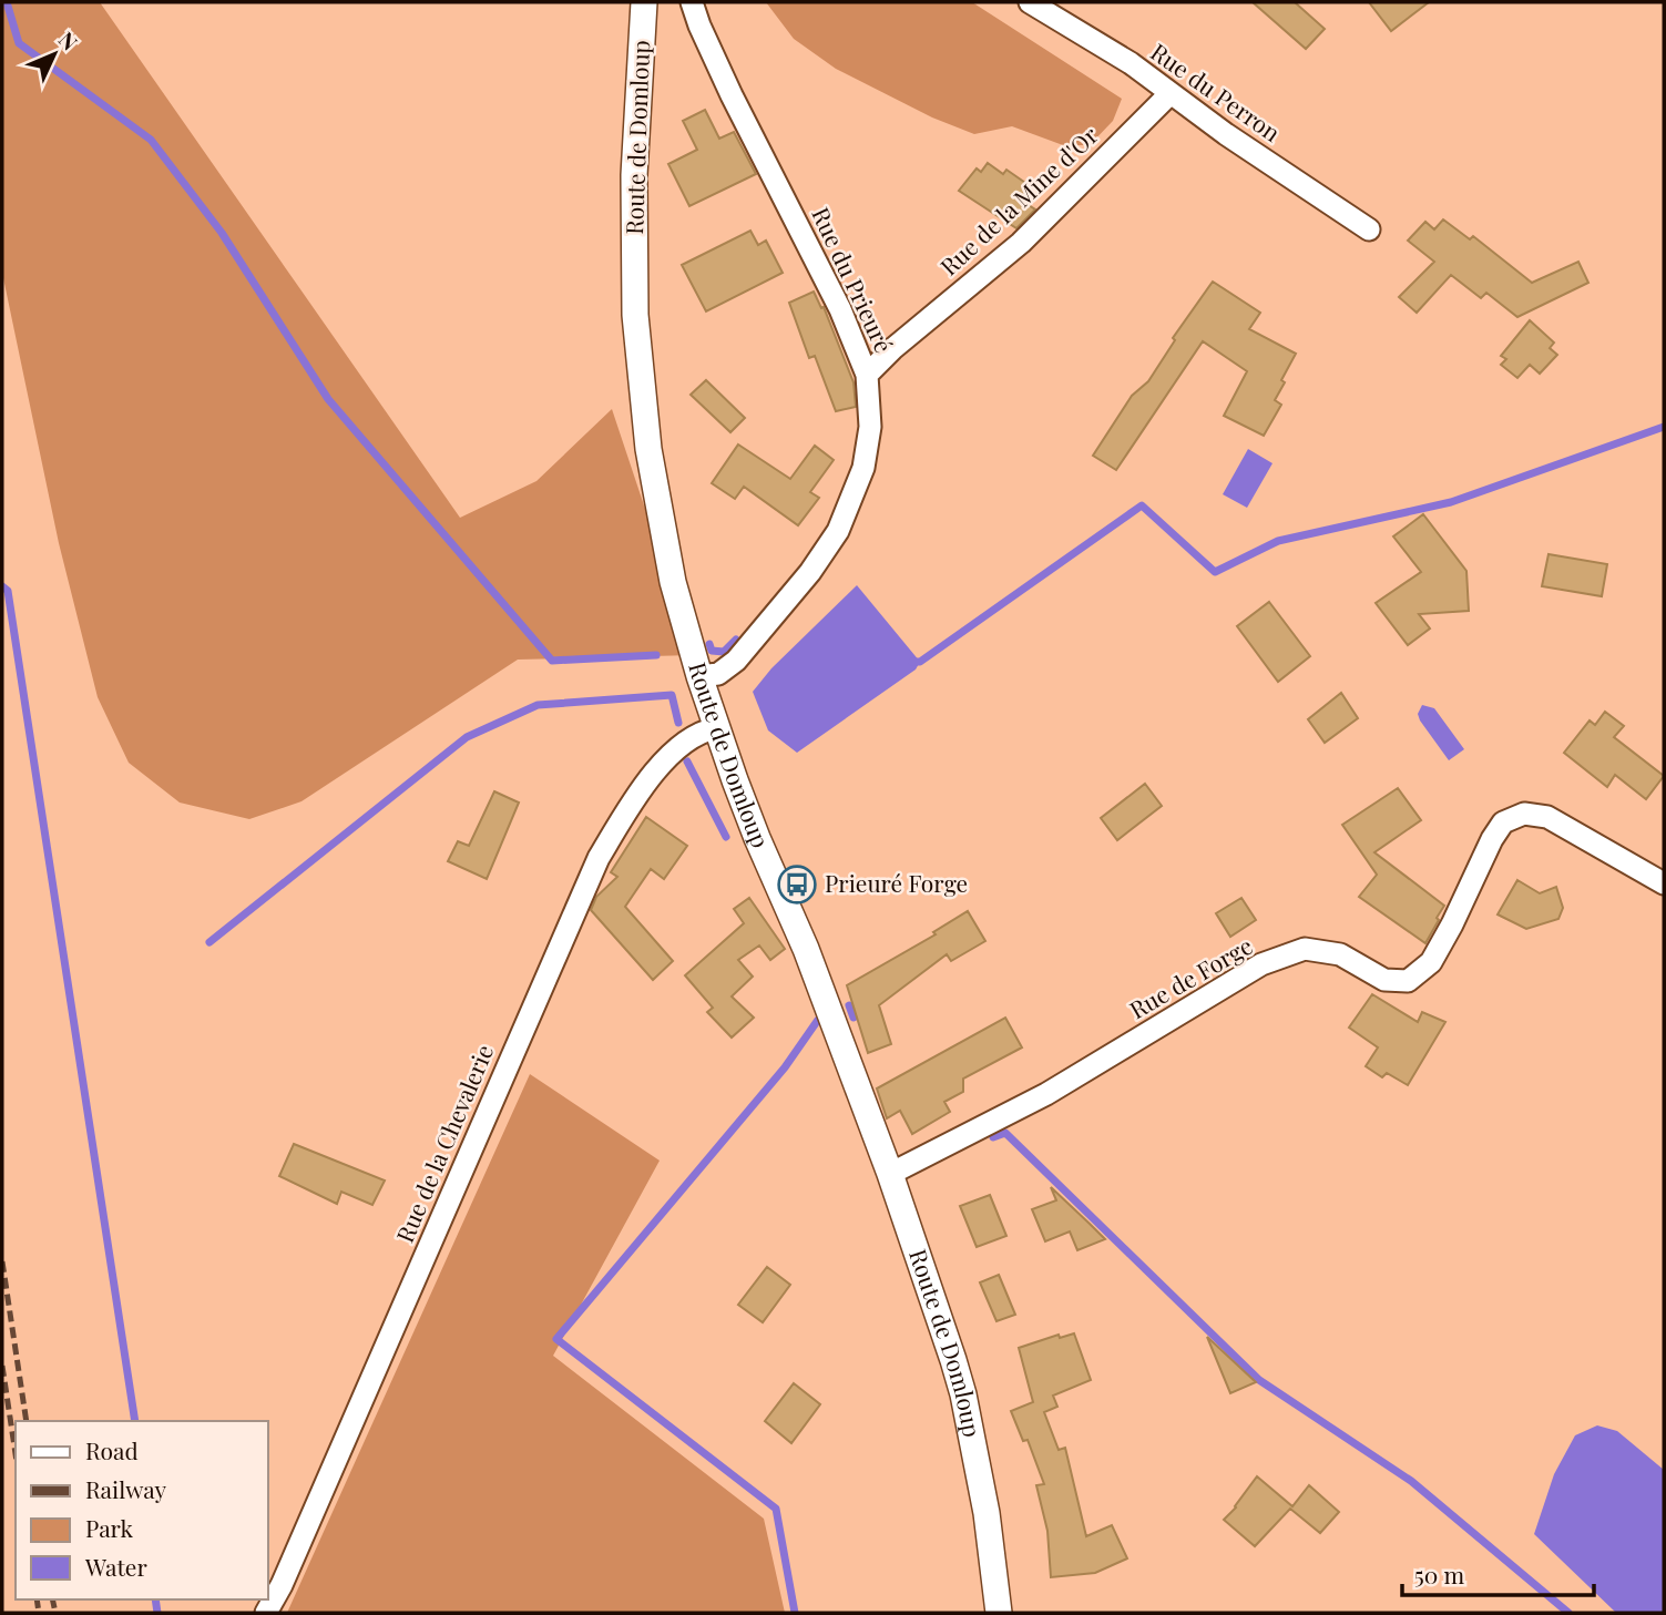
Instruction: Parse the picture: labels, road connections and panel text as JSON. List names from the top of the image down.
{
  "streets": {
    "street": [
      "Rue du Perron",
      "Route de Domloup",
      "Rue de la Mine d'Or",
      "Rue du Prieuré",
      "Rue de Forge",
      "Rue de la Chevalerie"
    ]
  },
  "crossings": [
    ["Rue du Perron", "Rue de la Mine d'Or"],
    ["Route de Domloup", "Rue du Prieuré"],
    ["Route de Domloup", "Rue de Forge"],
    ["Route de Domloup", "Rue de la Chevalerie"],
    ["Rue de la Mine d'Or", "Rue du Prieuré"]
  ],
  "places": {
    "bus stop": ["Prieuré Forge"]
  },
  "legend": [
    "Road",
    "Railway",
    "Park",
    "Water"
  ],
  "scale_bar": "50 m",
  "north": "top right"
}
